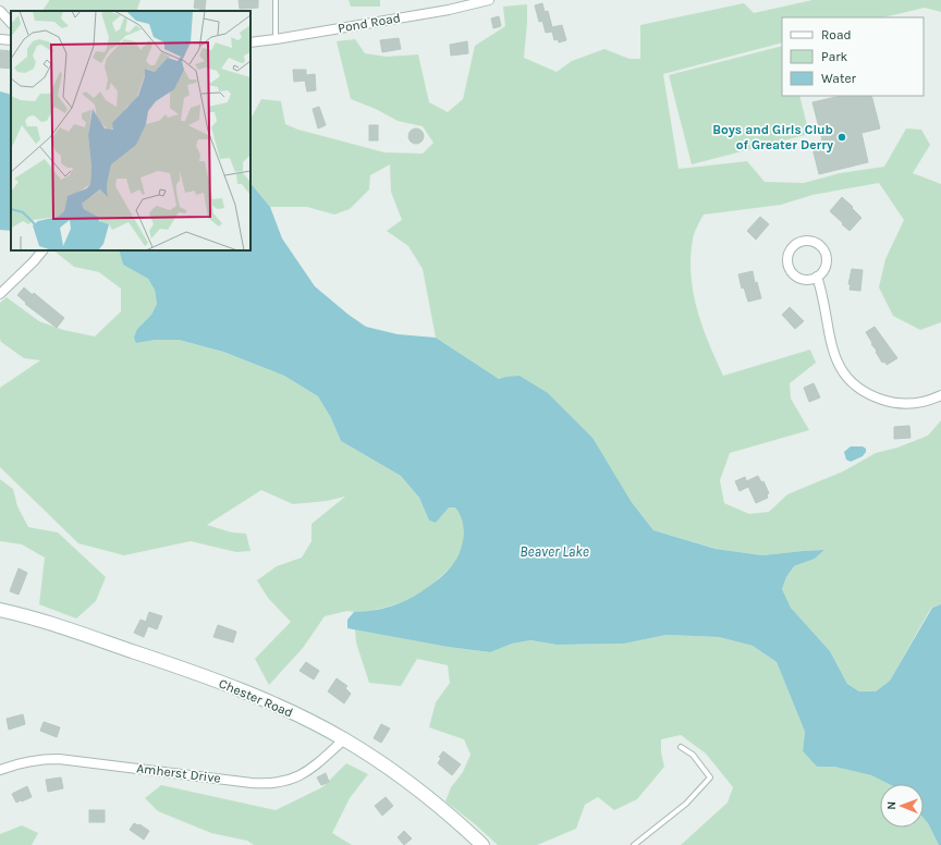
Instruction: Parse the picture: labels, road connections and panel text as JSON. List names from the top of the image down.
{
  "streets": {
    "main road": ["Chester Road"],
    "street": ["Pond Road", "Amherst Drive"]
  },
  "crossings": [
    ["Chester Road", "Amherst Drive"]
  ],
  "water": ["Beaver Lake"],
  "places": ["Boys and Girls Club of Greater Derry"],
  "legend": ["Road", "Park", "Water"],
  "north": "left"
}
